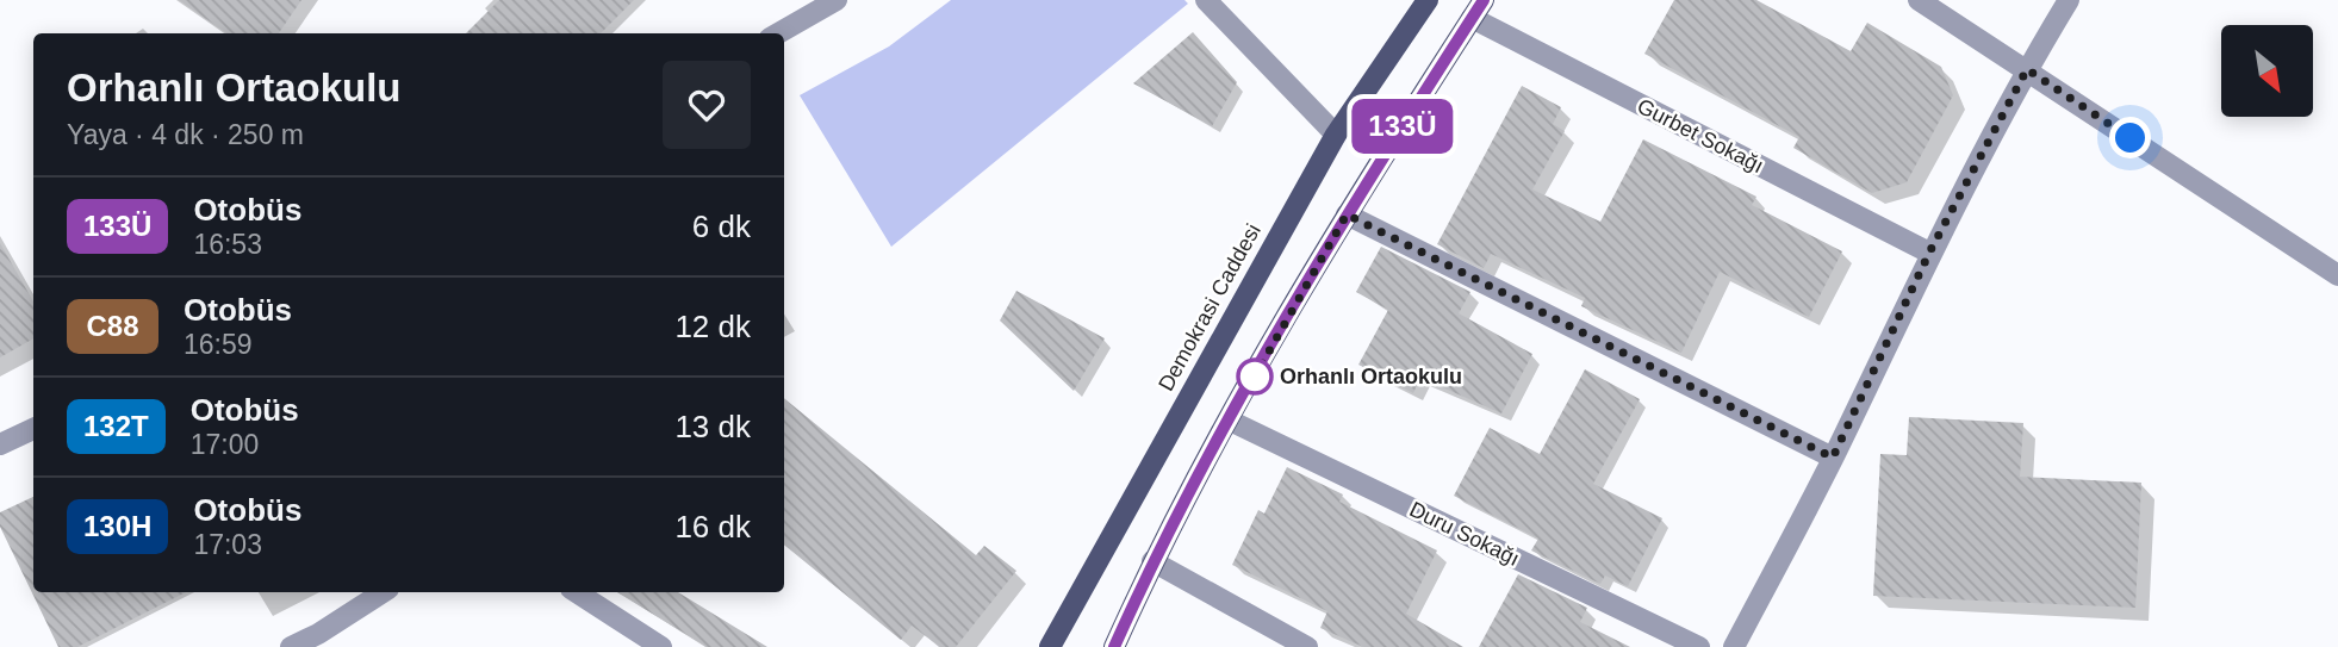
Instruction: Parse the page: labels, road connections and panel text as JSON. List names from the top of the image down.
{
  "streets": {
    "main road": ["Demokrasi Caddesi"],
    "street": ["Gurbet Sokağı", "Duru Sokağı"]
  },
  "places": ["Orhanlı Ortaokulu"],
  "lines": ["bus line 133Ü"],
  "north": "bottom right",
  "page": {
    "on_map": "133Ü",
    "heading": ["Orhanlı Ortaokulu", "Yaya · 4 dk · 250 m"],
    "list": [
      {
        "mark": "133Ü",
        "name": "Otobüs",
        "note": "16:53",
        "value": "6 dk"
      },
      {
        "mark": "C88",
        "name": "Otobüs",
        "note": "16:59",
        "value": "12 dk"
      },
      {
        "mark": "132T",
        "name": "Otobüs",
        "note": "17:00",
        "value": "13 dk"
      },
      {
        "mark": "130H",
        "name": "Otobüs",
        "note": "17:03",
        "value": "16 dk"
      }
    ]
  }
}
